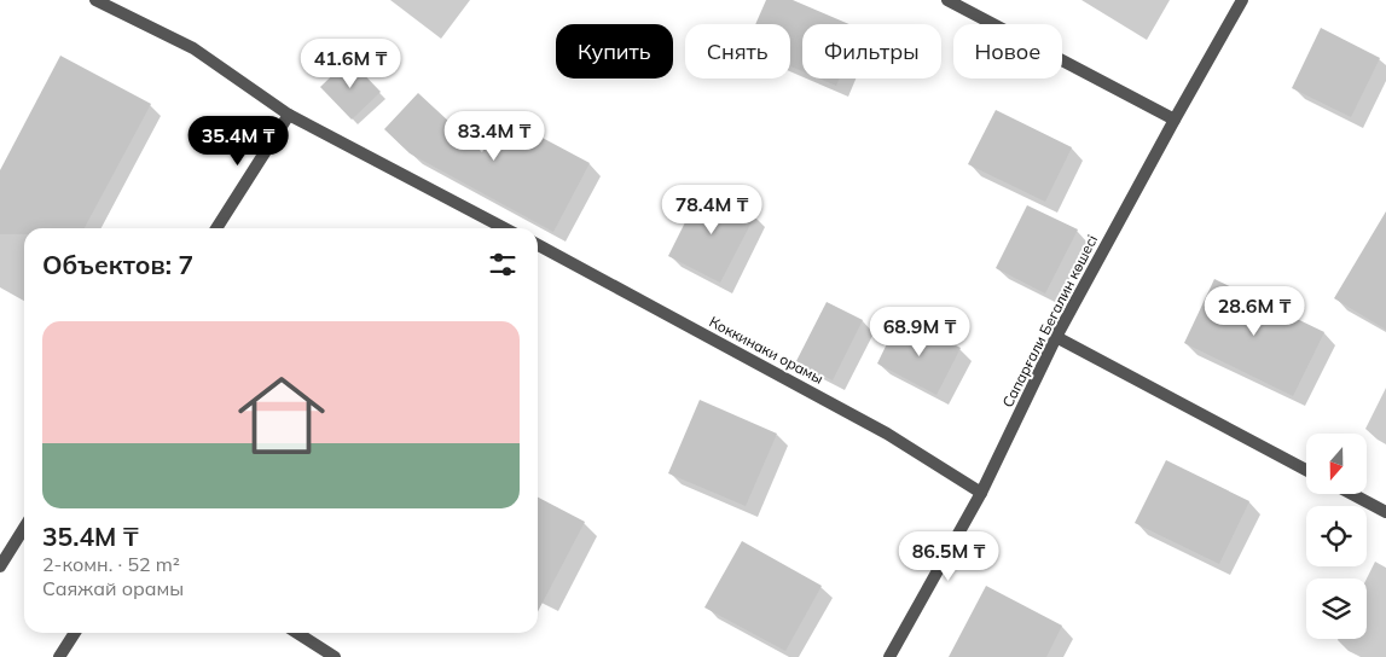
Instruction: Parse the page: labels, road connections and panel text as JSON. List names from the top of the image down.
{
  "streets": {
    "street": ["Сапарғали Бегалин көшесі", "Коккинаки орамы"]
  },
  "crossings": [
    ["Сапарғали Бегалин көшесі", "Коккинаки орамы"]
  ],
  "north": "bottom",
  "page": {
    "chip": [
      "Купить",
      "Снять",
      "Фильтры",
      "Новое"
    ],
    "price": [
      "41.6M ₸",
      "83.4M ₸",
      "35.4M ₸",
      "78.4M ₸",
      "28.6M ₸",
      "68.9M ₸",
      "86.5M ₸"
    ],
    "heading": "Объектов: 7",
    "list": [
      {
        "name": "35.4M ₸",
        "note": "2-комн. · 52 m² · Саяжай орамы"
      }
    ]
  }
}
